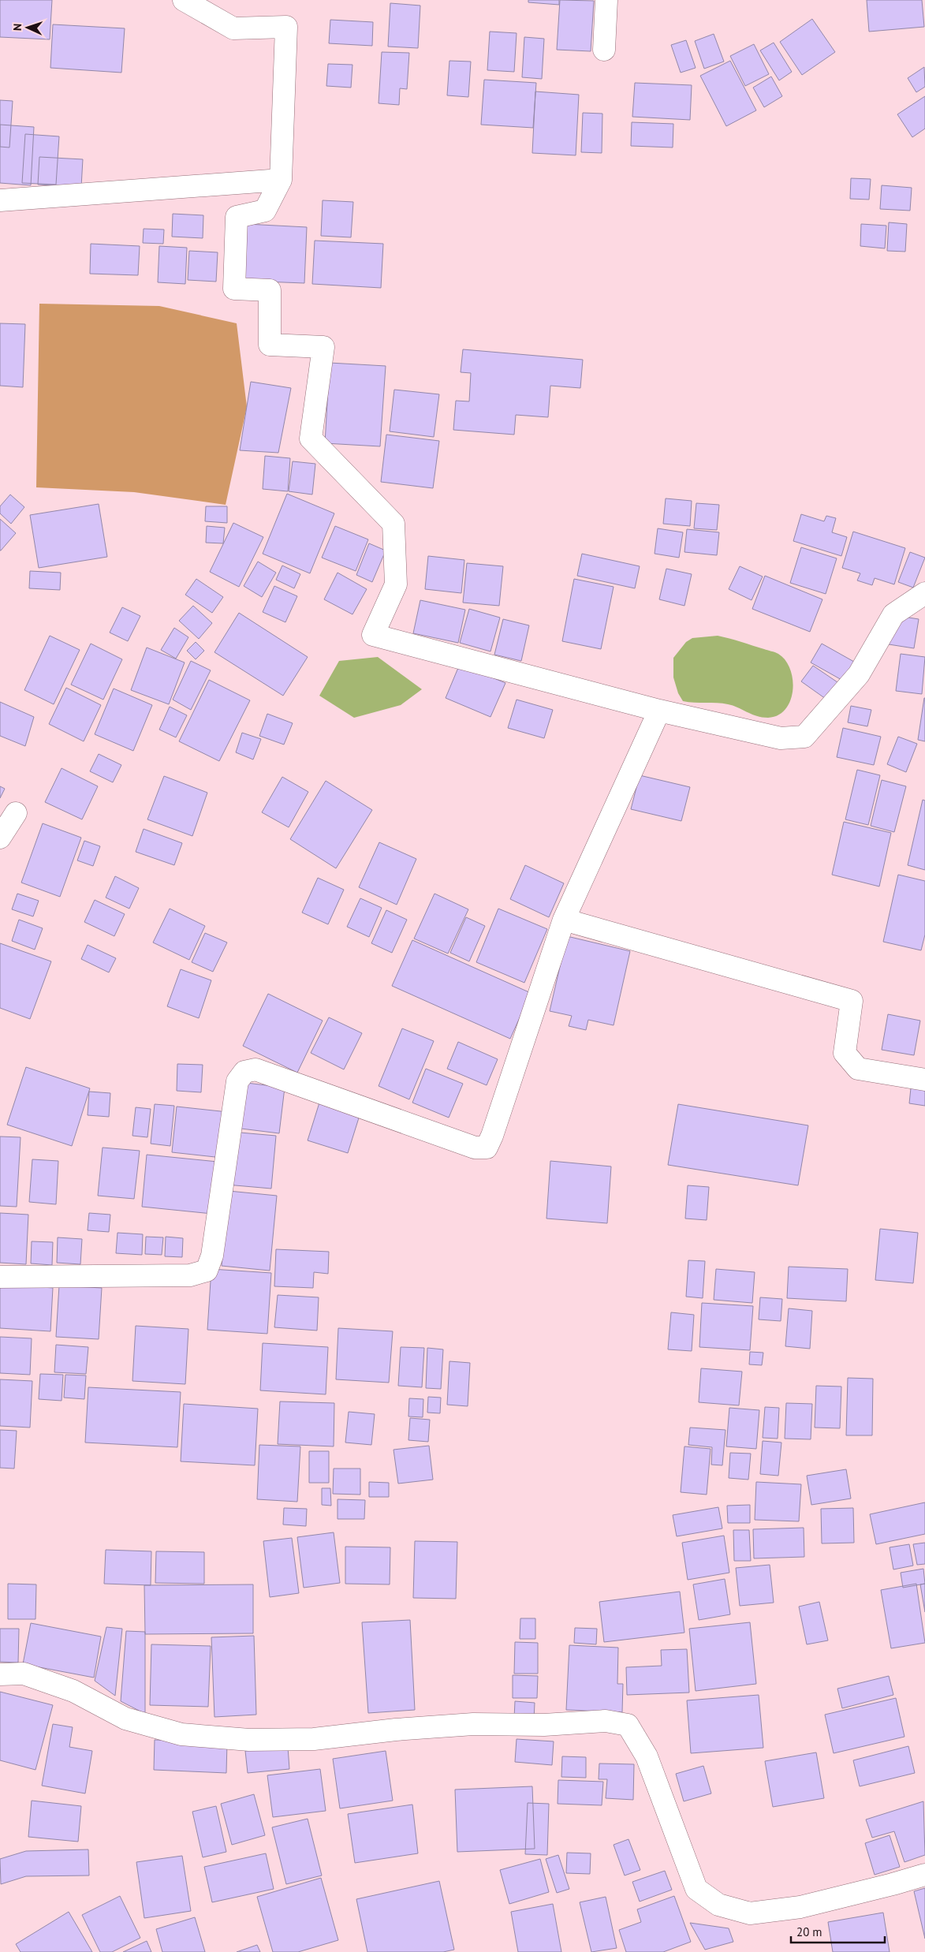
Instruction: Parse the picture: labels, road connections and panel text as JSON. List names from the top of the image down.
{
  "scale_bar": "20 m",
  "north": "left"
}
